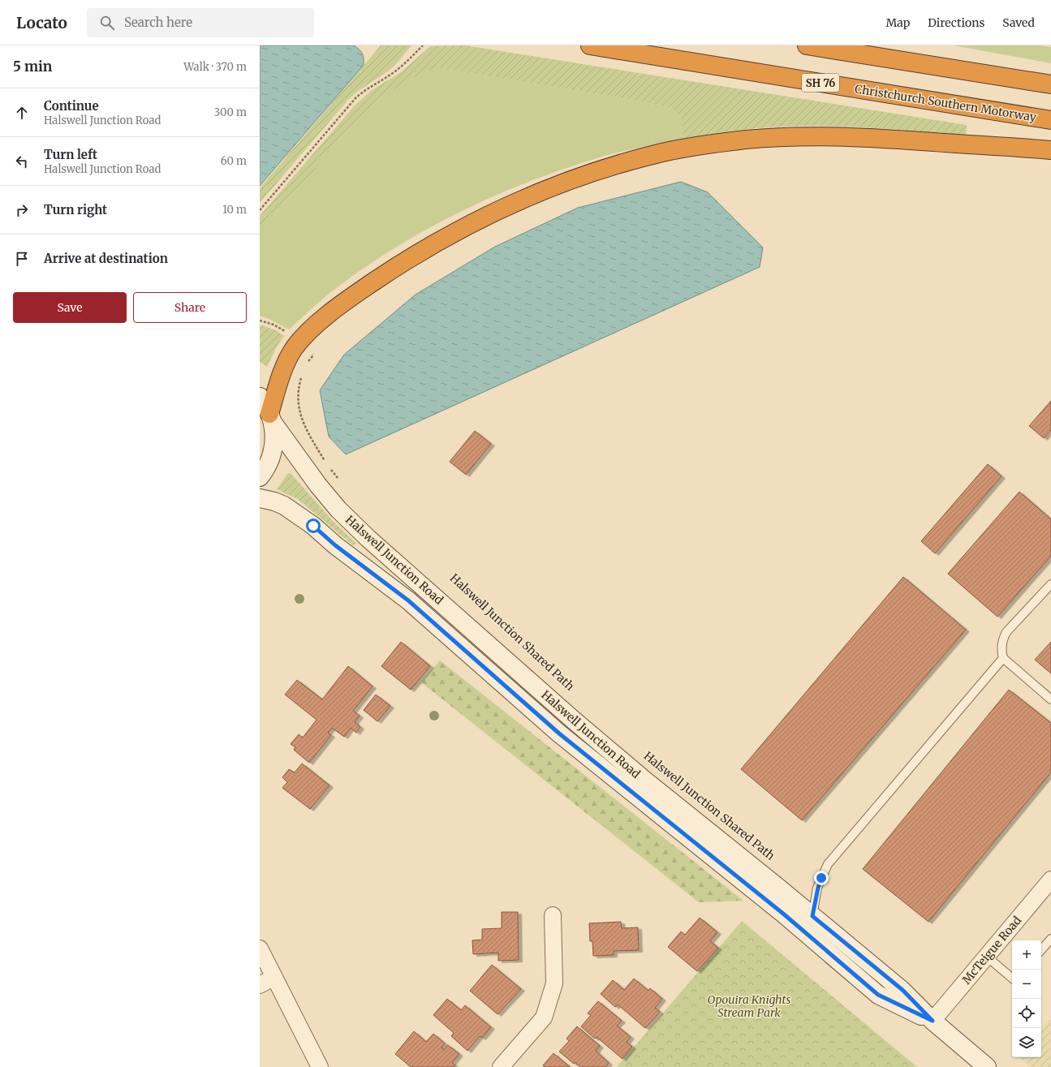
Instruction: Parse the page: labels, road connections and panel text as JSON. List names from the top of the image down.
{
  "streets": {
    "highway": ["SH 76", "Christchurch Southern Motorway"],
    "main road": ["Halswell Junction Road"],
    "street": ["McTeigue Road"]
  },
  "crossings": [
    ["Halswell Junction Road", "McTeigue Road"]
  ],
  "parks": ["Opouira Knights Stream Park"],
  "page": {
    "header": "Locato",
    "search": "Search here",
    "nav": ["Map", "Directions", "Saved"],
    "heading": ["5 min", "Walk · 370 m"],
    "list": [
      ["Continue", "Halswell Junction Road", "300 m"],
      ["Turn left", "Halswell Junction Road", "60 m"],
      ["Turn right", "10 m"],
      "Arrive at destination"
    ],
    "buttons": ["Save", "Share"],
    "map_buttons": ["+", "−"]
  }
}
